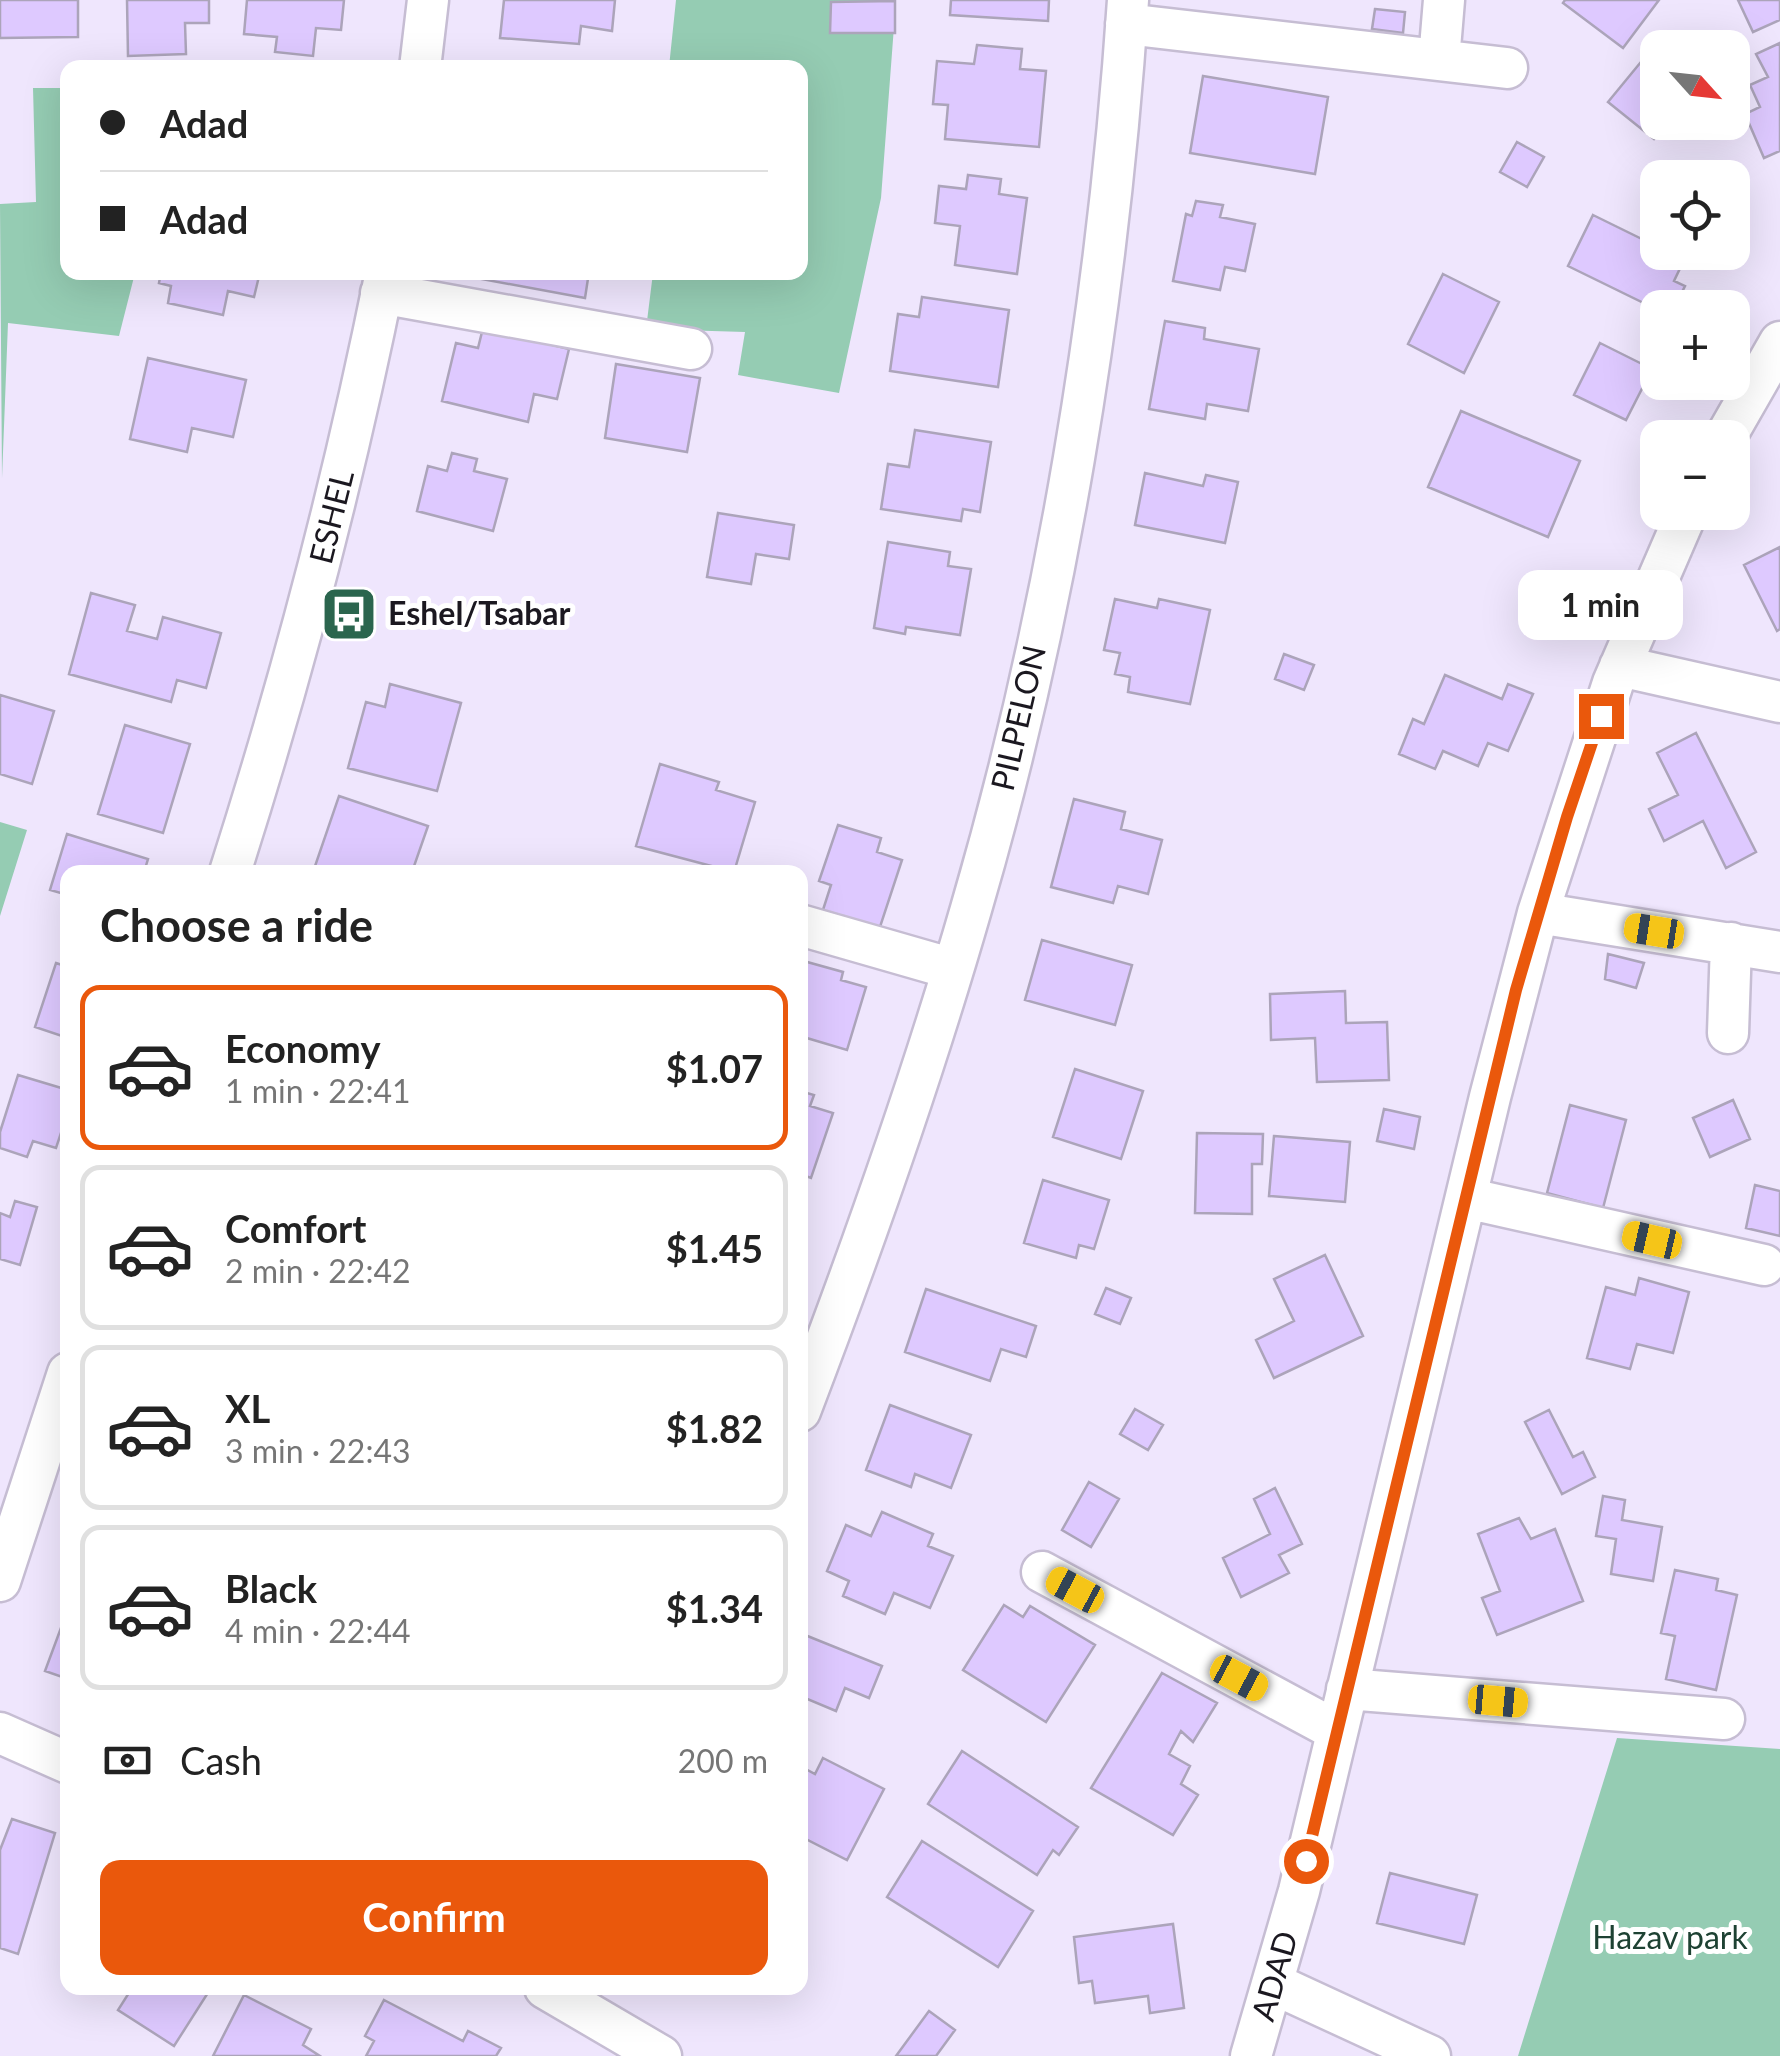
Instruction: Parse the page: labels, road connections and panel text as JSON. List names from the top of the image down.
{
  "streets": {
    "street": ["ESHEL", "PILPELON", "ADAD"]
  },
  "parks": ["Hazav park"],
  "places": {
    "bus stop": ["Eshel/Tsabar"]
  },
  "north": "bottom right",
  "page": {
    "map_buttons": ["+", "−"],
    "banner": ["Adad", "Adad"],
    "bubble": "1 min",
    "heading": "Choose a ride",
    "list": [
      {
        "name": "Economy",
        "note": "1 min · 22:41",
        "value": "$1.07"
      },
      {
        "name": "Comfort",
        "note": "2 min · 22:42",
        "value": "$1.45"
      },
      {
        "name": "XL",
        "note": "3 min · 22:43",
        "value": "$1.82"
      },
      {
        "name": "Black",
        "note": "4 min · 22:44",
        "value": "$1.34"
      }
    ],
    "pay": ["Cash", "200 m"],
    "buttons": "Confirm"
  }
}
